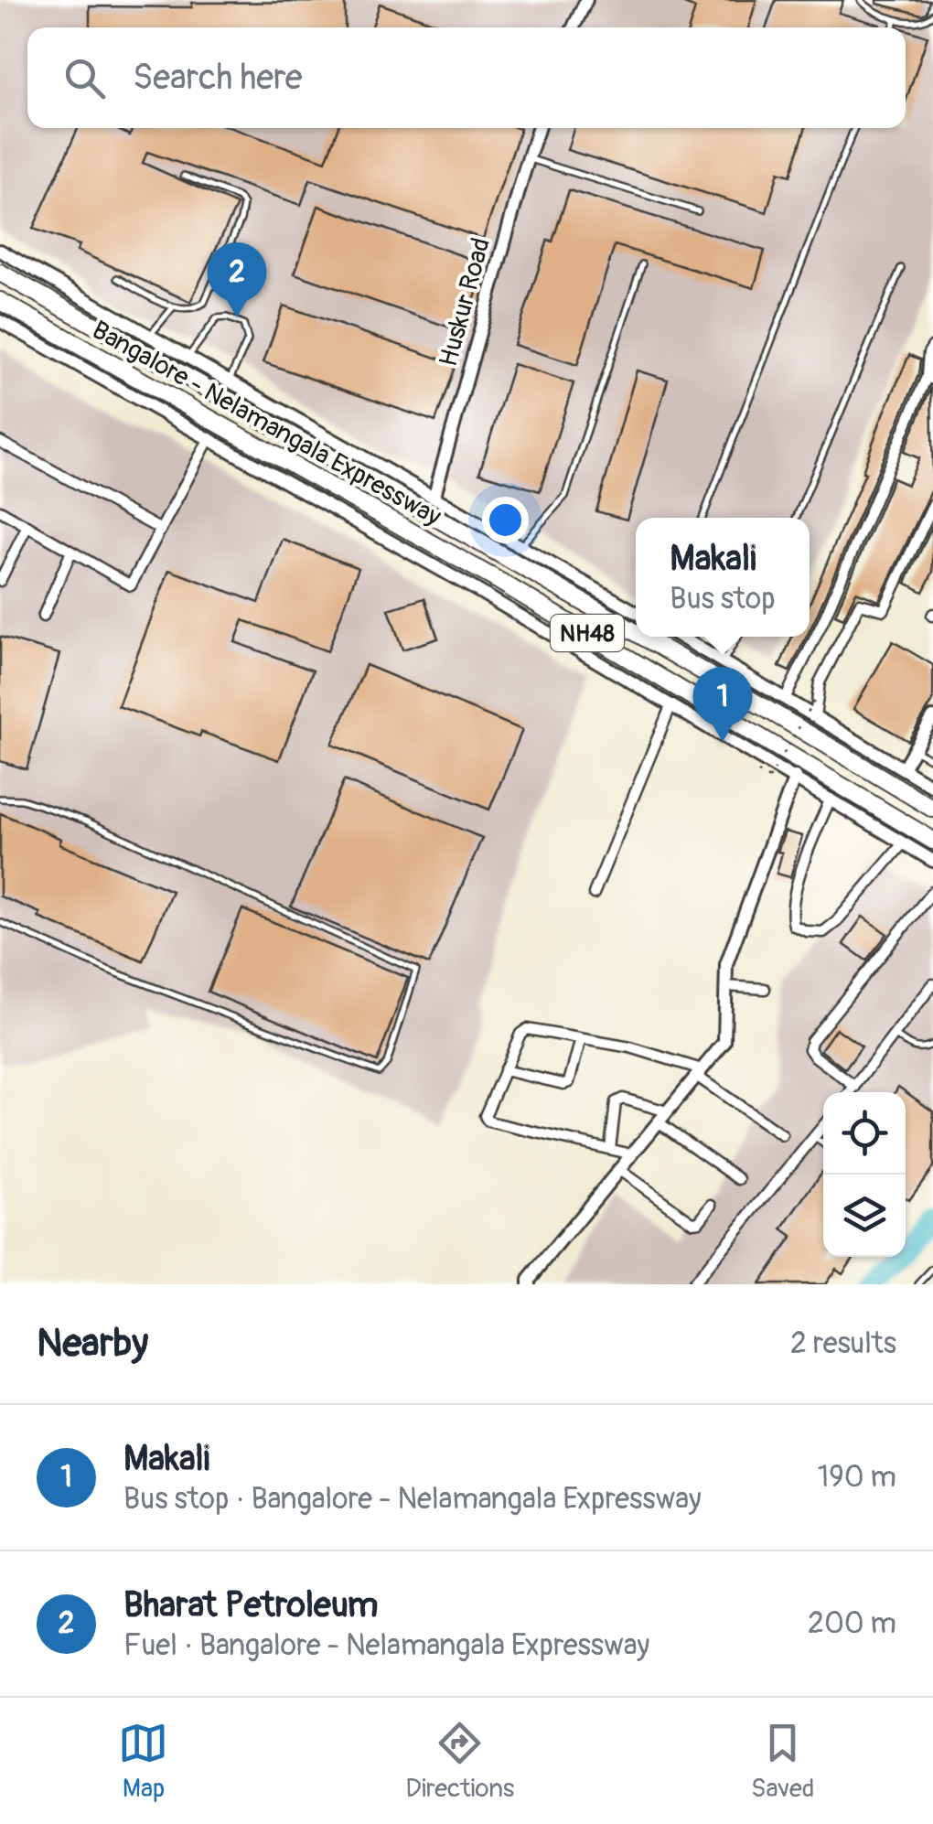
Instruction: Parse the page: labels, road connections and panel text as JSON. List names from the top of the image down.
{
  "streets": {
    "highway": ["Bangalore - Nelamangala Expressway", "NH48"],
    "street": ["Huskur Road"]
  },
  "page": {
    "search": "Search here",
    "pins": ["2", "1"],
    "popup": ["Makali", "Bus stop"],
    "heading": ["Nearby", "2 results"],
    "list": [
      {
        "mark": "1",
        "name": "Makali",
        "note": "Bus stop · Bangalore - Nelamangala Expressway",
        "value": "190 m"
      },
      {
        "mark": "2",
        "name": "Bharat Petroleum",
        "note": "Fuel · Bangalore - Nelamangala Expressway",
        "value": "200 m"
      }
    ],
    "nav": ["Map", "Directions", "Saved"]
  }
}
